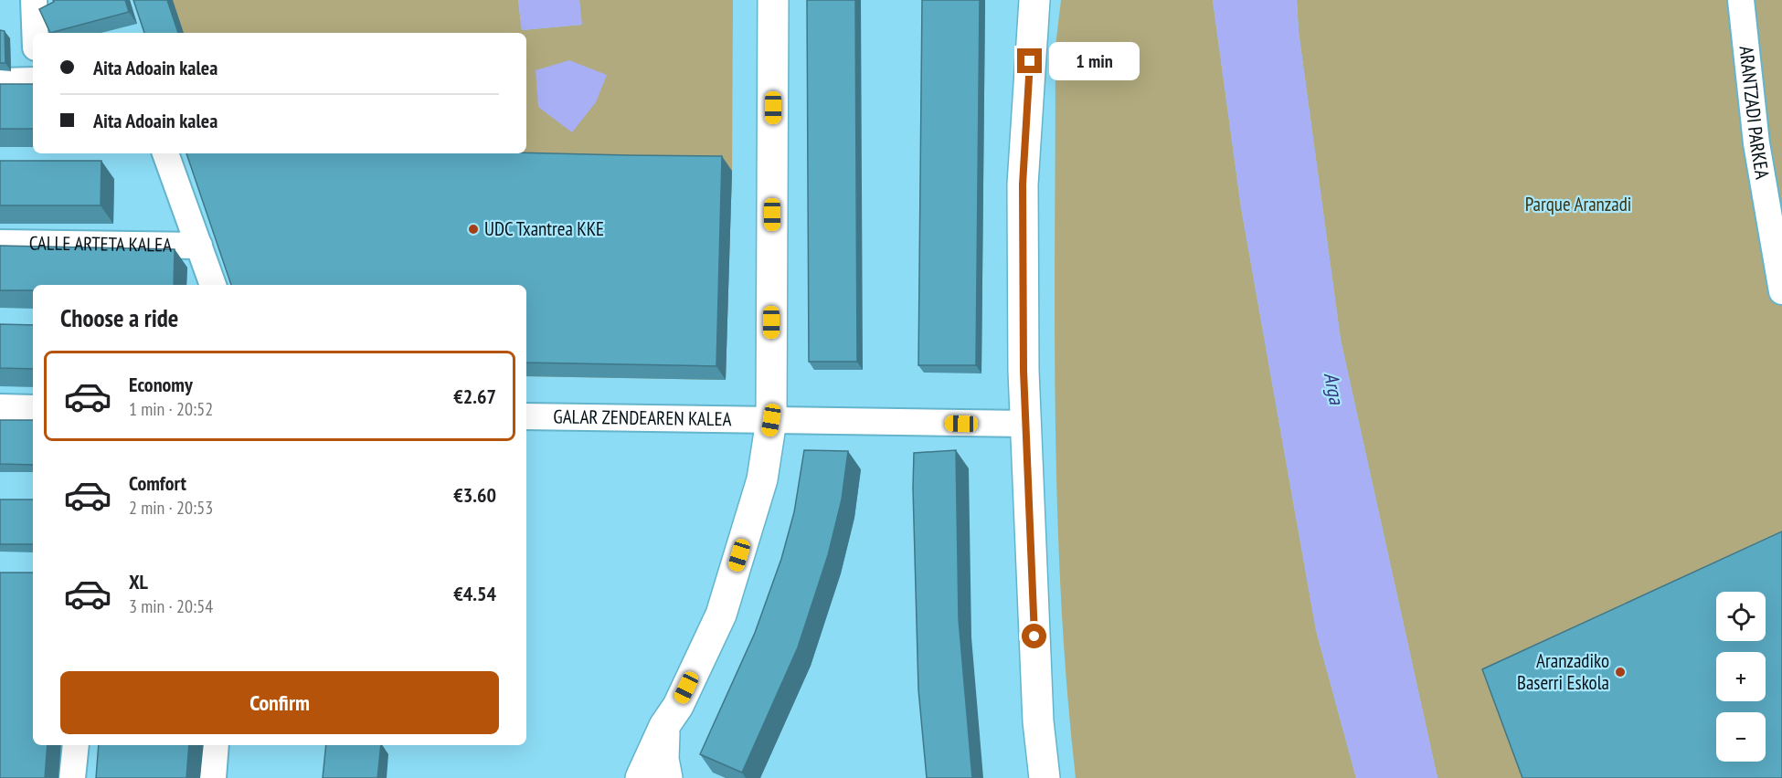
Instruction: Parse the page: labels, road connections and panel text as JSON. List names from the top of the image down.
{
  "streets": {
    "street": ["ARANTZADI PARKEA", "CALLE ARTETA KALEA", "GALAR ZENDEAREN KALEA"]
  },
  "water": ["Arga"],
  "parks": ["Parque Aranzadi"],
  "places": ["UDC Txantrea KKE", "Aranzadiko Baserri Eskola"],
  "page": {
    "banner": ["Aita Adoain kalea", "Aita Adoain kalea"],
    "bubble": "1 min",
    "heading": "Choose a ride",
    "list": [
      {
        "name": "Economy",
        "note": "1 min · 20:52",
        "value": "€2.67"
      },
      {
        "name": "Comfort",
        "note": "2 min · 20:53",
        "value": "€3.60"
      },
      {
        "name": "XL",
        "note": "3 min · 20:54",
        "value": "€4.54"
      }
    ],
    "map_buttons": ["+", "−"],
    "buttons": "Confirm"
  }
}
